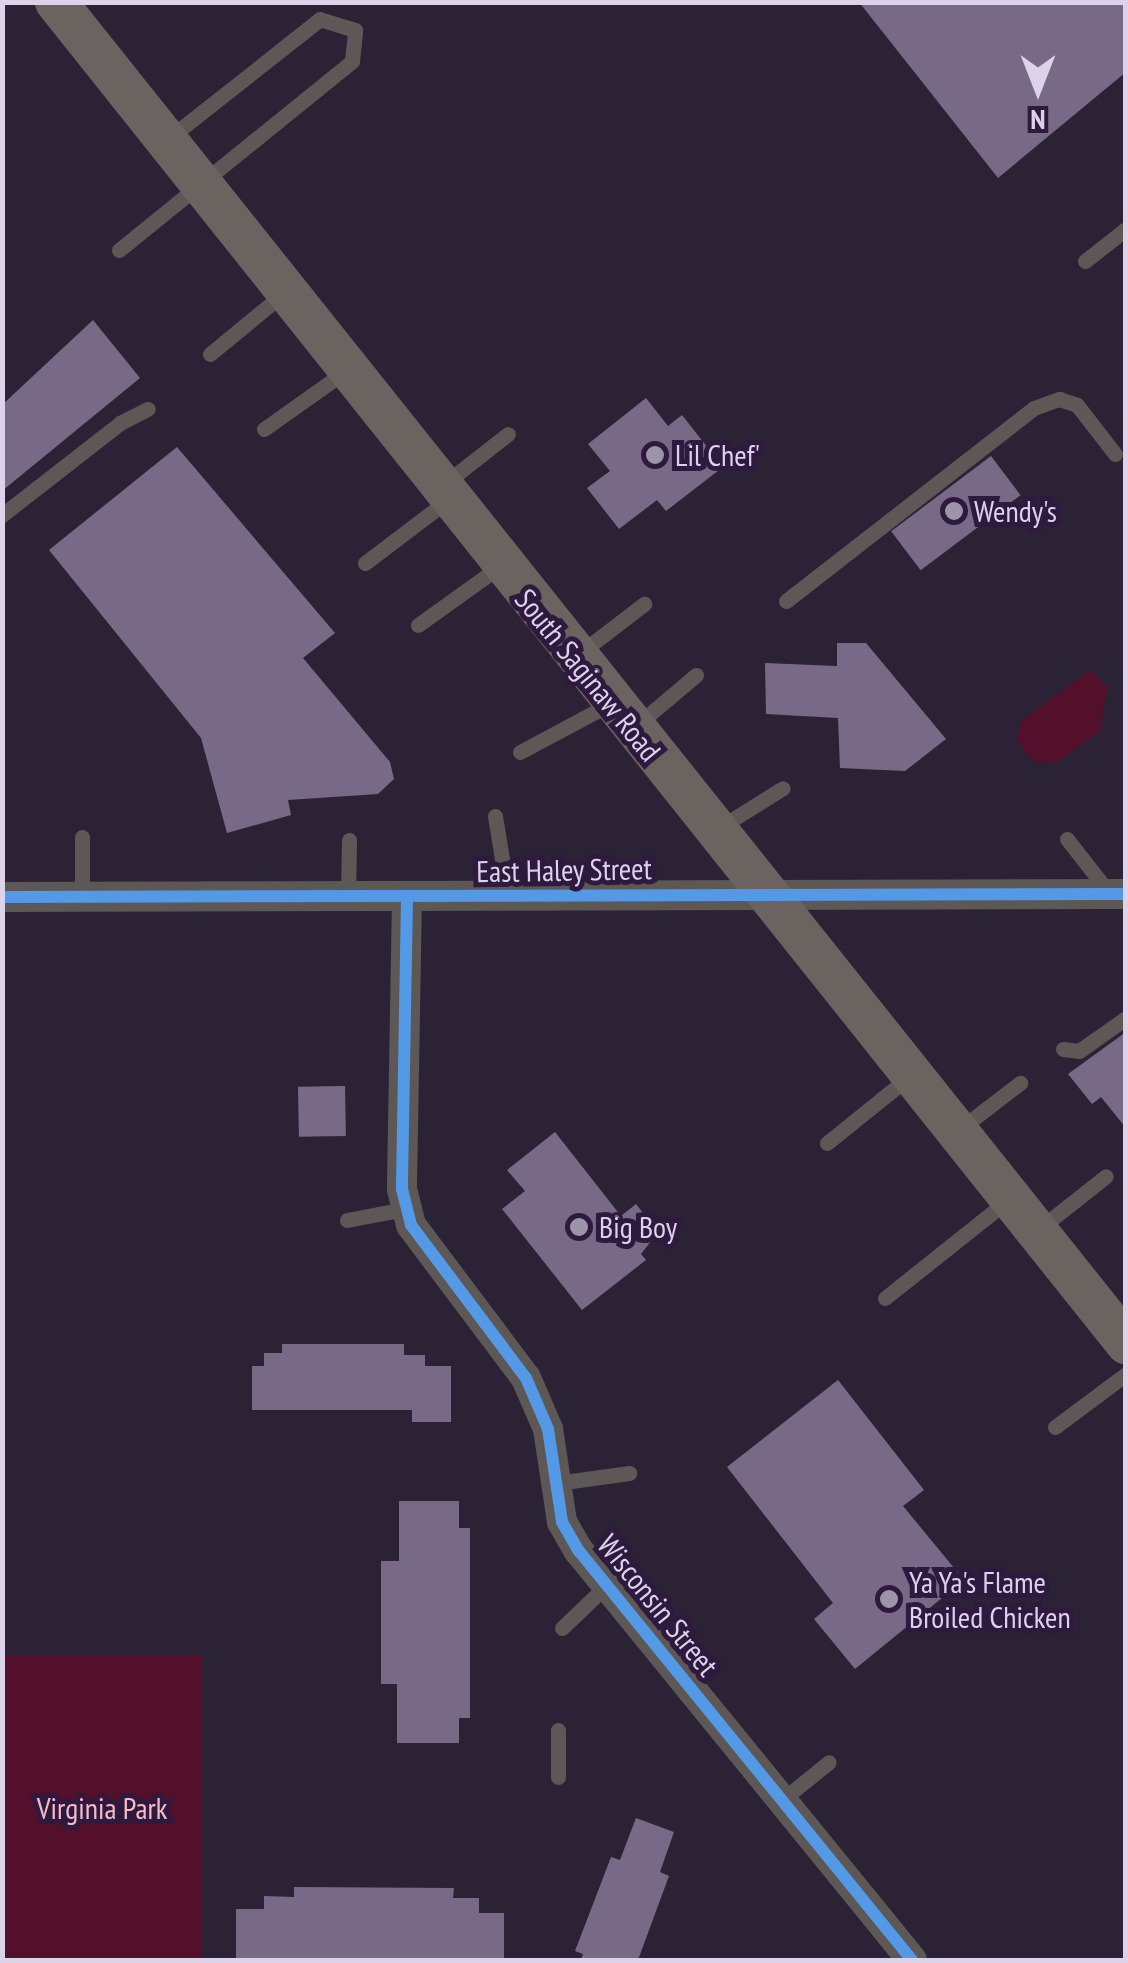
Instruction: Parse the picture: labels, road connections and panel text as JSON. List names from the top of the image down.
{
  "streets": {
    "main road": ["South Saginaw Road"],
    "street": ["East Haley Street", "Wisconsin Street"]
  },
  "crossings": [
    ["South Saginaw Road", "East Haley Street"],
    ["East Haley Street", "Wisconsin Street"]
  ],
  "parks": ["Virginia Park"],
  "places": [
    "Lil Chef'",
    "Wendy's",
    "Big Boy",
    "Ya Ya's Flame Broiled Chicken"
  ],
  "north": "bottom"
}
